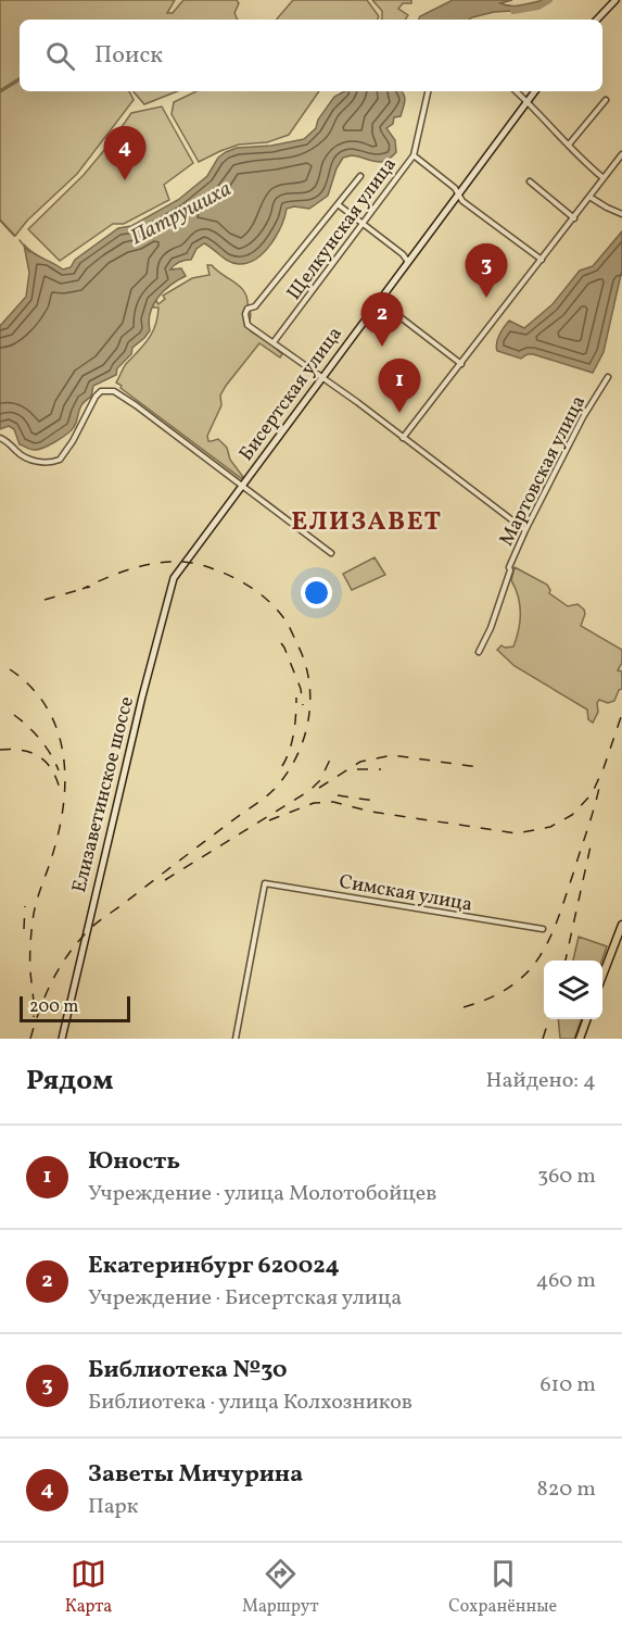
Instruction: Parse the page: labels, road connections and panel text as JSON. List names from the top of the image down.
{
  "streets": {
    "main road": ["Бисертская улица", "Елизаветинское шоссе"],
    "street": ["Щелкунская улица", "Мартовская улица", "Симская улица"]
  },
  "crossings": [
    ["Бисертская улица", "Елизаветинское шоссе"]
  ],
  "districts": ["ЕЛИЗАВЕТ"],
  "water": ["Патрушиха"],
  "scale_bar": "200 m",
  "page": {
    "search": "Поиск",
    "pins": [
      "4",
      "3",
      "2",
      "1"
    ],
    "scale": "200 m",
    "heading": ["Рядом", "Найдено: 4"],
    "list": [
      {
        "mark": "1",
        "name": "Юность",
        "note": "Учреждение · улица Молотобойцев",
        "value": "360 m"
      },
      {
        "mark": "2",
        "name": "Екатеринбург 620024",
        "note": "Учреждение · Бисертская улица",
        "value": "460 m"
      },
      {
        "mark": "3",
        "name": "Библиотека №30",
        "note": "Библиотека · улица Колхозников",
        "value": "610 m"
      },
      {
        "mark": "4",
        "name": "Заветы Мичурина",
        "note": "Парк",
        "value": "820 m"
      }
    ],
    "nav": ["Карта", "Маршрут", "Сохранённые"]
  }
}
